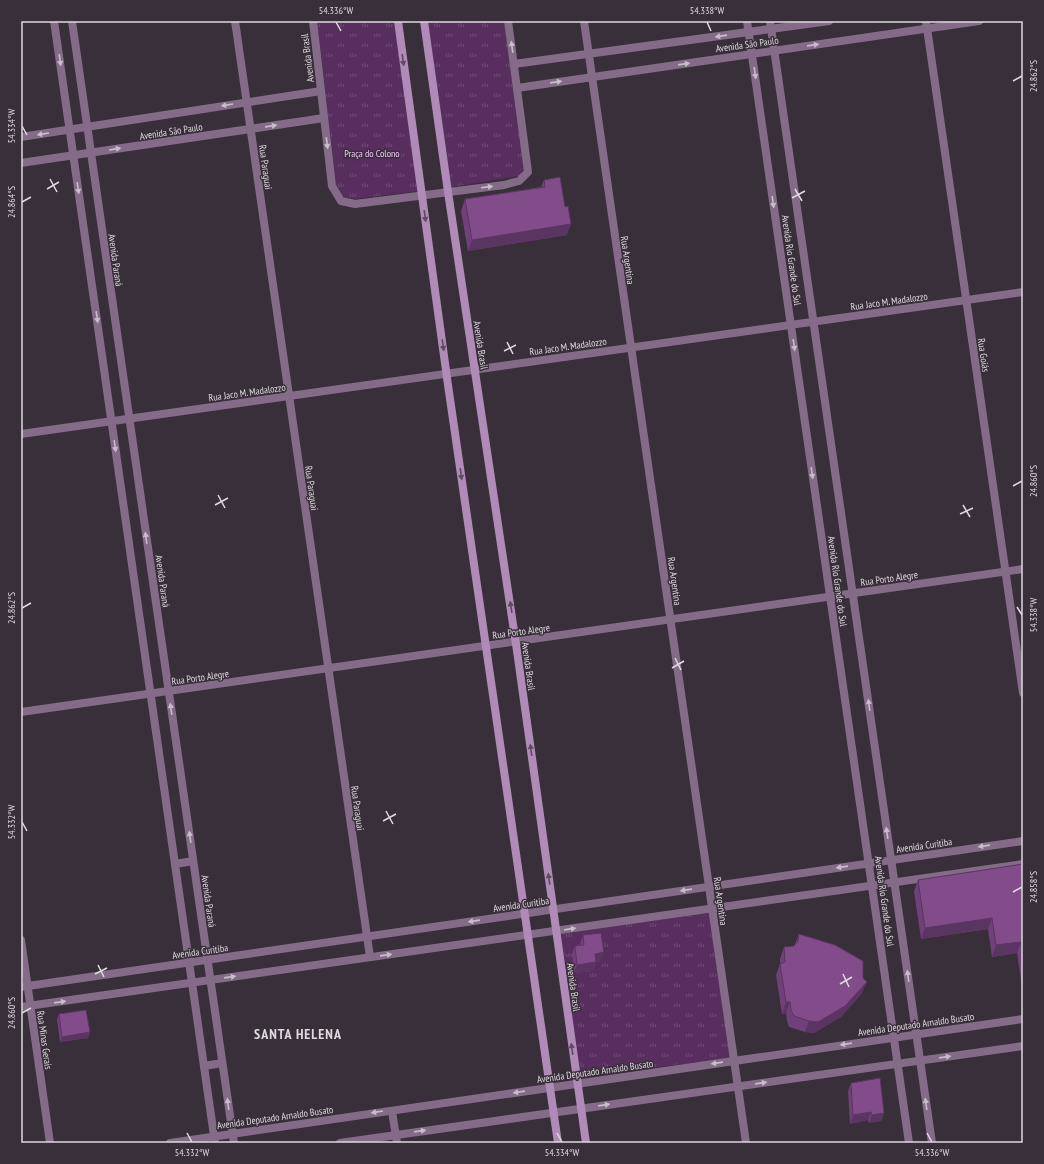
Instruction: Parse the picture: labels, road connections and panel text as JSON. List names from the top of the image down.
{
  "streets": {
    "main road": ["Avenida Brasil"],
    "street": [
      "Avenida São Paulo",
      "Rua Paraguai",
      "Avenida Paraná",
      "Rua Argentina",
      "Avenida Rio Grande do Sul",
      "Rua Jaco M. Madalozzo",
      "Rua Goiás",
      "Rua Porto Alegre",
      "Avenida Curitiba",
      "Avenida Deputado Arnaldo Busato",
      "Rua Minas Gerais"
    ]
  },
  "crossings": [
    ["Avenida São Paulo", "Avenida Brasil"],
    ["Avenida São Paulo", "Rua Paraguai"],
    ["Avenida São Paulo", "Avenida Paraná"],
    ["Avenida São Paulo", "Rua Argentina"],
    ["Avenida São Paulo", "Avenida Rio Grande do Sul"],
    ["Avenida São Paulo", "Rua Goiás"],
    ["Avenida Brasil", "Rua Jaco M. Madalozzo"],
    ["Avenida Brasil", "Rua Porto Alegre"],
    ["Avenida Brasil", "Avenida Curitiba"],
    ["Avenida Brasil", "Avenida Deputado Arnaldo Busato"],
    ["Rua Paraguai", "Rua Jaco M. Madalozzo"],
    ["Rua Paraguai", "Rua Porto Alegre"],
    ["Rua Paraguai", "Avenida Curitiba"],
    ["Avenida Paraná", "Rua Jaco M. Madalozzo"],
    ["Avenida Paraná", "Rua Porto Alegre"],
    ["Avenida Paraná", "Avenida Curitiba"],
    ["Avenida Paraná", "Avenida Deputado Arnaldo Busato"],
    ["Rua Argentina", "Rua Jaco M. Madalozzo"],
    ["Rua Argentina", "Rua Porto Alegre"],
    ["Rua Argentina", "Avenida Curitiba"],
    ["Rua Argentina", "Avenida Deputado Arnaldo Busato"],
    ["Avenida Rio Grande do Sul", "Rua Jaco M. Madalozzo"],
    ["Avenida Rio Grande do Sul", "Rua Porto Alegre"],
    ["Avenida Rio Grande do Sul", "Avenida Curitiba"],
    ["Avenida Rio Grande do Sul", "Avenida Deputado Arnaldo Busato"],
    ["Rua Jaco M. Madalozzo", "Rua Goiás"],
    ["Rua Goiás", "Rua Porto Alegre"],
    ["Avenida Curitiba", "Rua Minas Gerais"]
  ],
  "districts": ["SANTA HELENA"],
  "parks": ["Praça do Colono"],
  "coordinates": [
    "54.336°W",
    "54.338°W",
    "24.862°S",
    "54.334°W",
    "24.864°S",
    "24.860°S",
    "54.332°W",
    "24.858°S"
  ]
}
